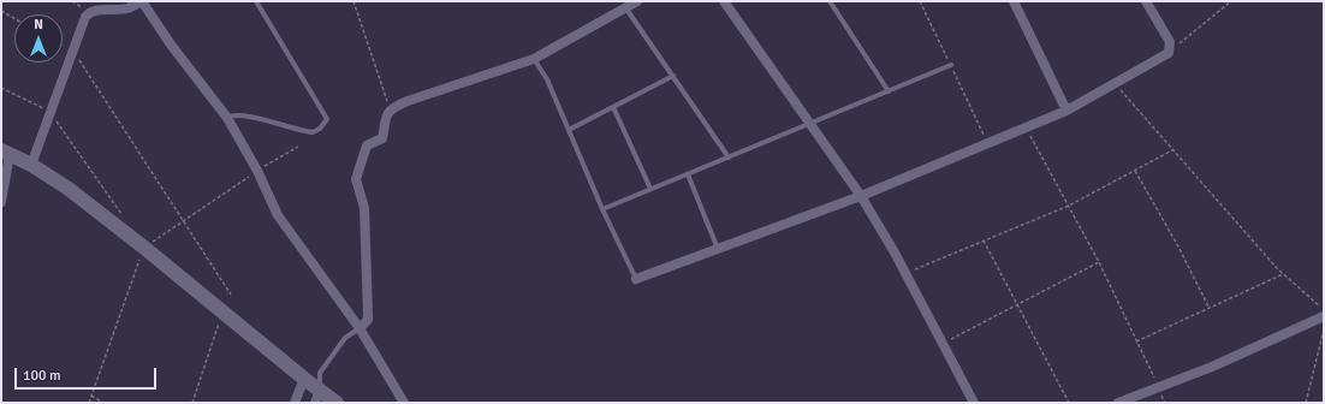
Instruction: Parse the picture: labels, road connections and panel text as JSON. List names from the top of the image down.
{
  "scale_bar": "100 m",
  "north": "top"
}
